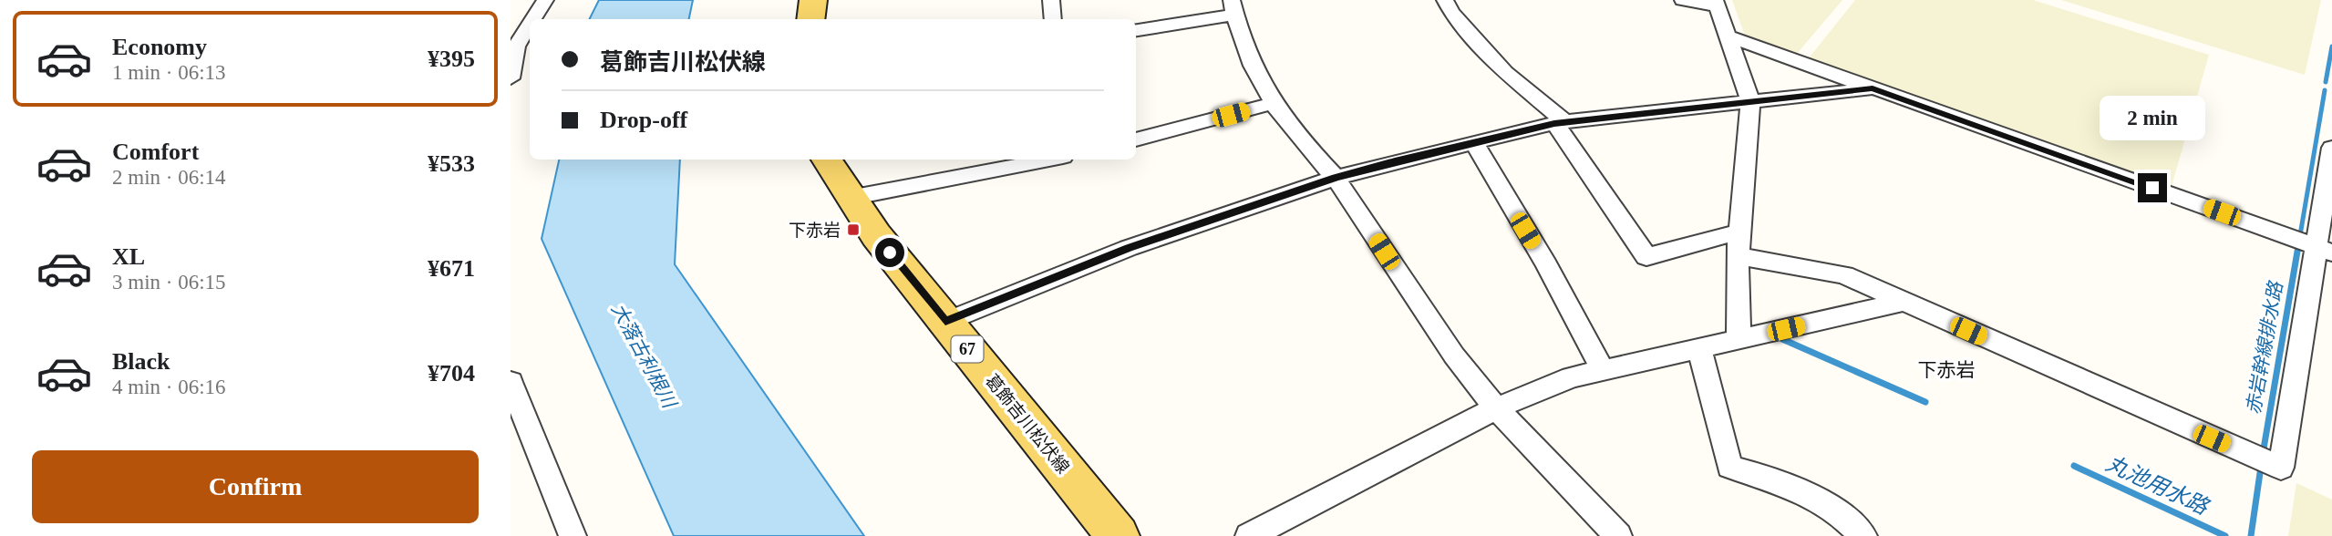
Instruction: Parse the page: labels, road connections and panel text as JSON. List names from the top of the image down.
{
  "streets": {
    "main road": ["67", "葛飾吉川松伏線"]
  },
  "districts": ["下赤岩"],
  "water": ["赤岩幹線排水路", "大落古利根川", "丸池用水路"],
  "places": {
    "transit": ["下赤岩"]
  },
  "page": {
    "list": [
      {
        "name": "Economy",
        "note": "1 min · 06:13",
        "value": "¥395"
      },
      {
        "name": "Comfort",
        "note": "2 min · 06:14",
        "value": "¥533"
      },
      {
        "name": "XL",
        "note": "3 min · 06:15",
        "value": "¥671"
      },
      {
        "name": "Black",
        "note": "4 min · 06:16",
        "value": "¥704"
      }
    ],
    "banner": ["葛飾吉川松伏線", "Drop-off"],
    "bubble": "2 min",
    "buttons": "Confirm"
  }
}
